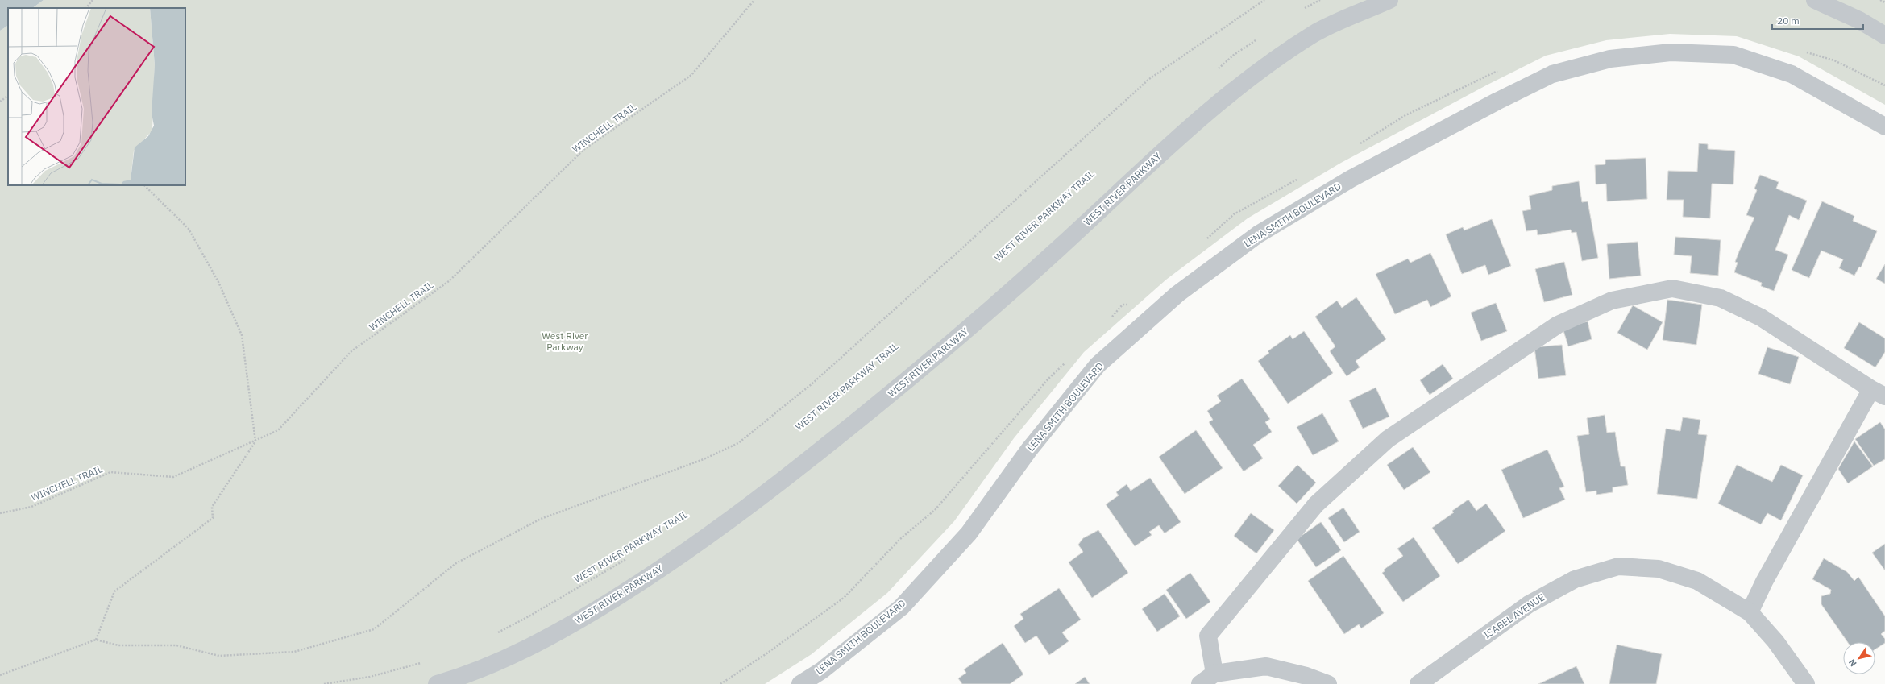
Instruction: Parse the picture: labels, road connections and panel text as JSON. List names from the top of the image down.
{
  "streets": {
    "street": ["WEST RIVER PARKWAY", "LENA SMITH BOULEVARD", "ISABEL AVENUE"],
    "path": ["WINCHELL TRAIL", "WEST RIVER PARKWAY TRAIL"]
  },
  "parks": ["West River Parkway"],
  "scale_bar": "20 m",
  "north": "bottom left"
}
